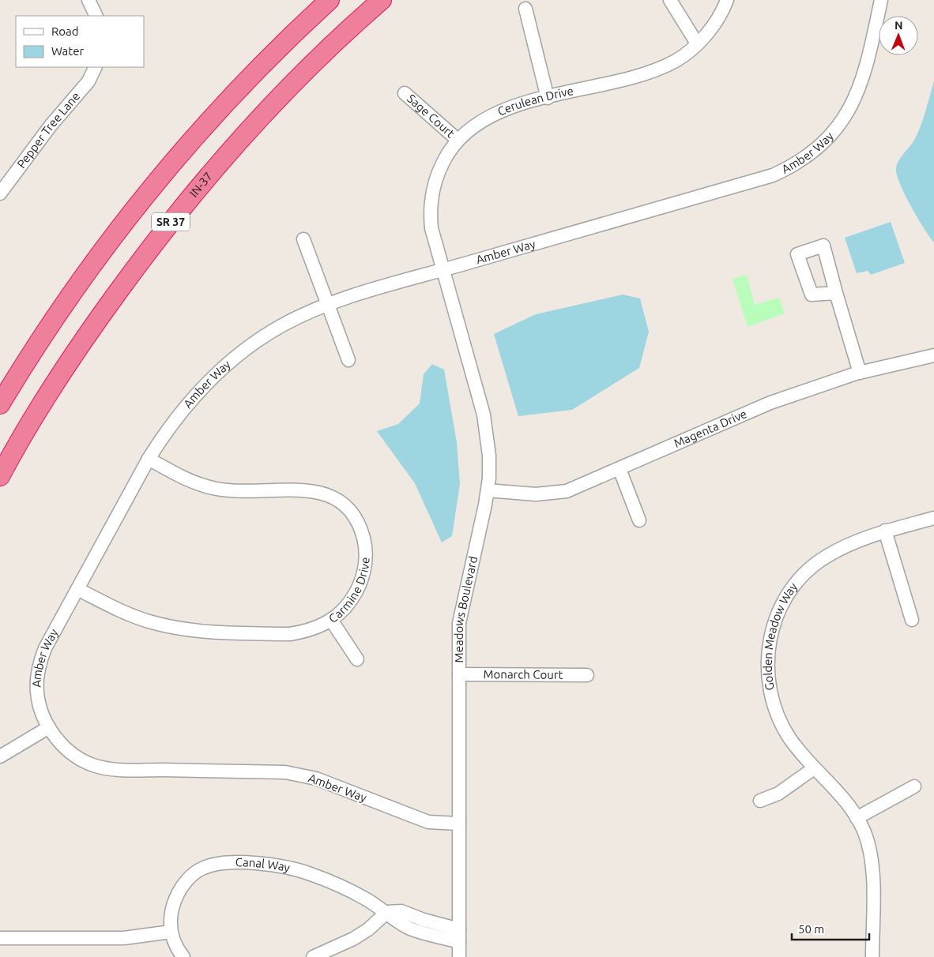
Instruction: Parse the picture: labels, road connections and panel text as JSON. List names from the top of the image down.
{
  "streets": {
    "highway": ["IN-37", "SR 37"],
    "street": [
      "Cerulean Drive",
      "Sage Court",
      "Pepper Tree Lane",
      "Amber Way",
      "Magenta Drive",
      "Carmine Drive",
      "Meadows Boulevard",
      "Golden Meadow Way",
      "Monarch Court",
      "Canal Way"
    ]
  },
  "crossings": [
    ["Cerulean Drive", "Sage Court"],
    ["Cerulean Drive", "Amber Way"],
    ["Cerulean Drive", "Meadows Boulevard"],
    ["Amber Way", "Carmine Drive"],
    ["Amber Way", "Meadows Boulevard"],
    ["Magenta Drive", "Meadows Boulevard"],
    ["Meadows Boulevard", "Monarch Court"],
    ["Meadows Boulevard", "Canal Way"]
  ],
  "legend": ["Road", "Water"],
  "scale_bar": "50 m",
  "north": "top"
}
